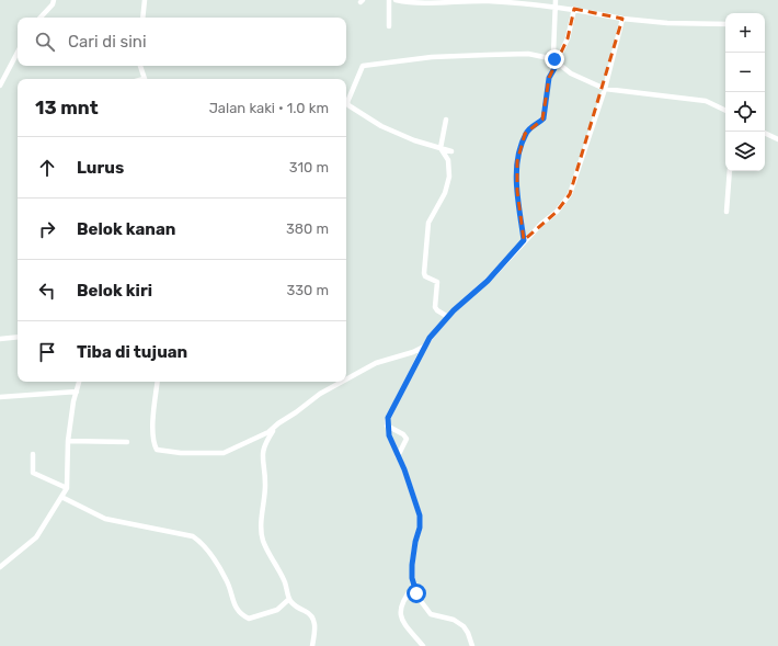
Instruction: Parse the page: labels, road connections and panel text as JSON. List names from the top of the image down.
{
  "page": {
    "map_buttons": ["+", "−"],
    "search": "Cari di sini",
    "heading": ["13 mnt", "Jalan kaki · 1.0 km"],
    "list": [
      ["Lurus", "310 m"],
      ["Belok kanan", "380 m"],
      ["Belok kiri", "330 m"],
      "Tiba di tujuan"
    ]
  }
}
